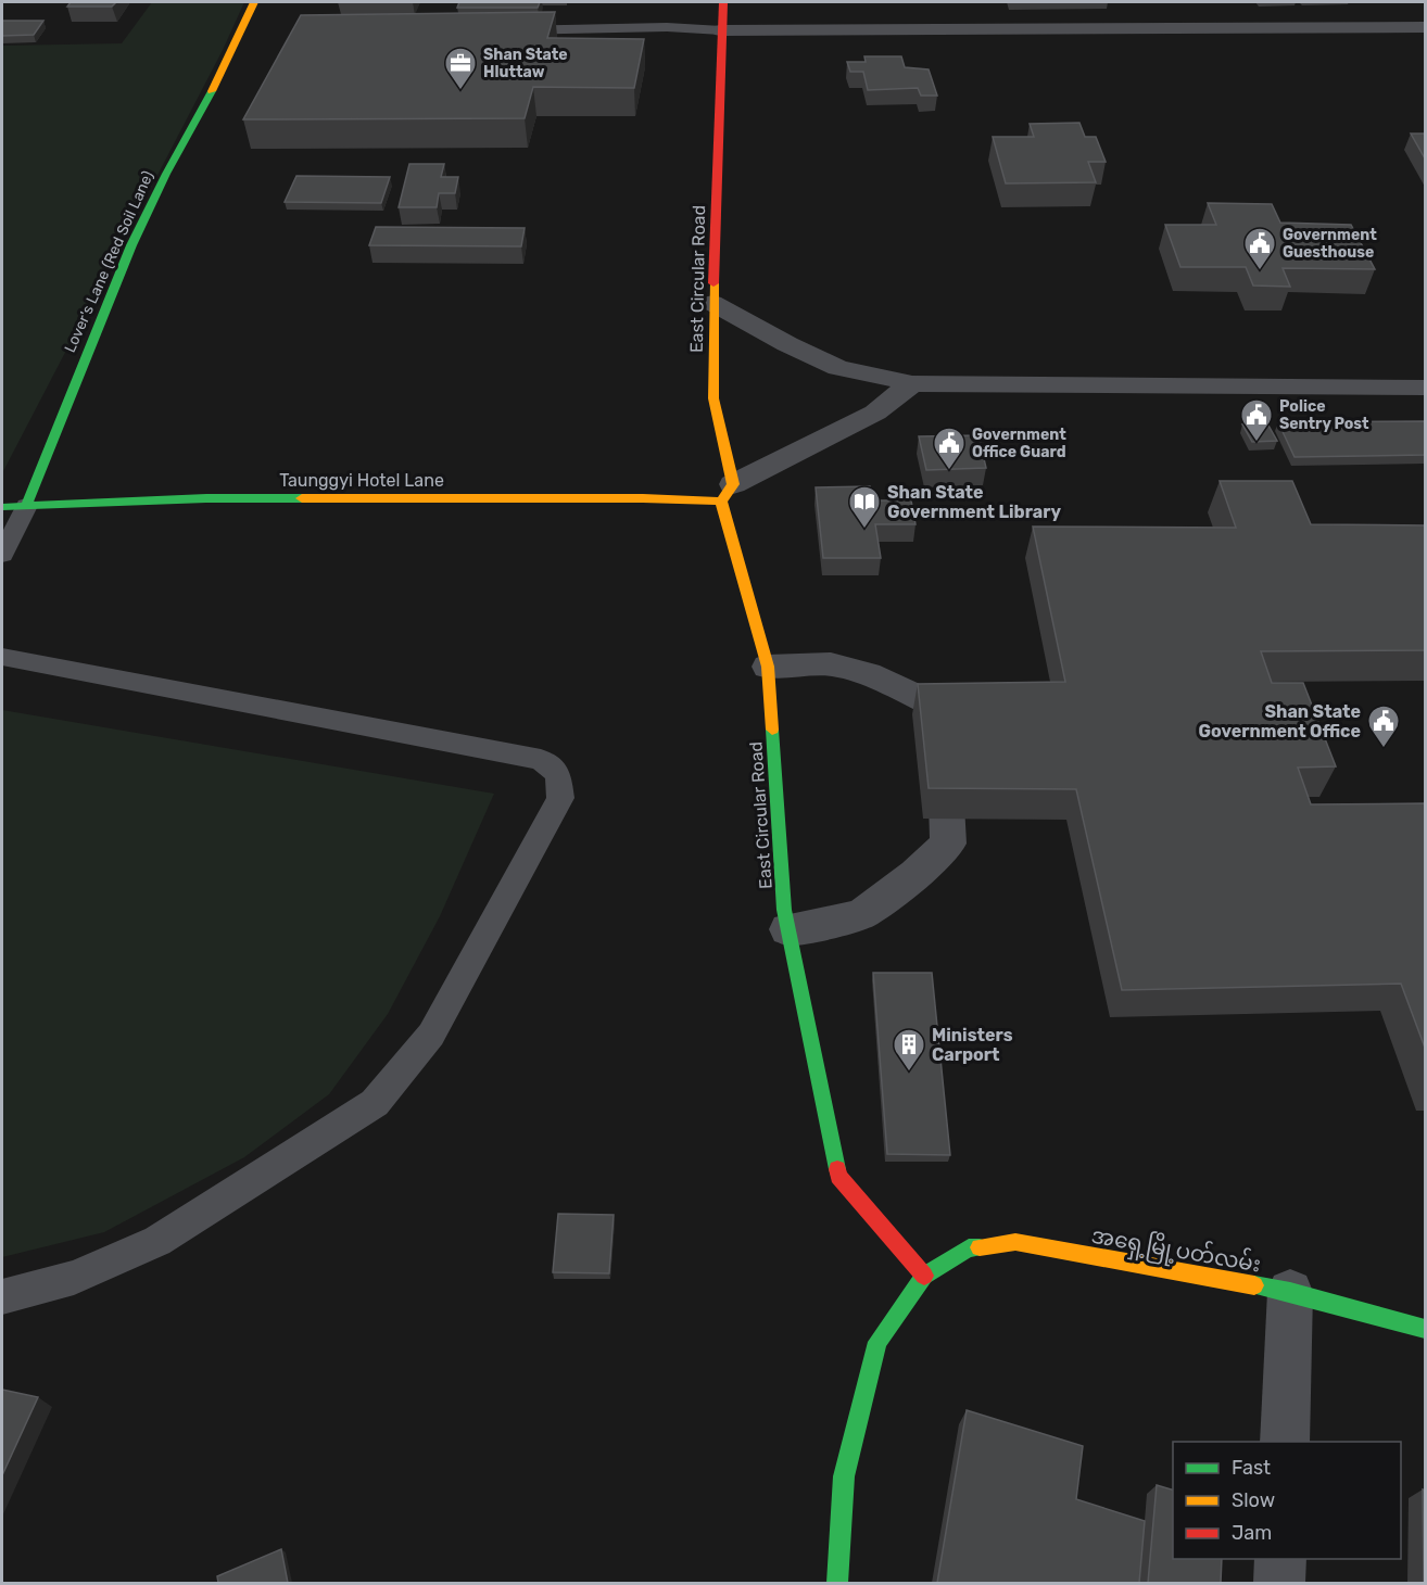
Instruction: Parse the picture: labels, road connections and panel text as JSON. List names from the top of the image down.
{
  "streets": {
    "street": [
      "Lover's Lane (Red Soil Lane)",
      "East Circular Road",
      "Taunggyi Hotel Lane",
      "အရှေ့မြို့ပတ်လမ်း"
    ]
  },
  "crossings": [
    ["Lover's Lane (Red Soil Lane)", "Taunggyi Hotel Lane"],
    ["East Circular Road", "Taunggyi Hotel Lane"],
    ["East Circular Road", "အရှေ့မြို့ပတ်လမ်း"]
  ],
  "places": {
    "office": ["Shan State Hluttaw"],
    "public building": [
      "Government Guesthouse",
      "Police Sentry Post",
      "Government Office Guard",
      "Shan State Government Office"
    ],
    "library": ["Shan State Government Library"],
    "building": ["Ministers Carport"]
  },
  "legend": ["Fast", "Slow", "Jam"]
}
